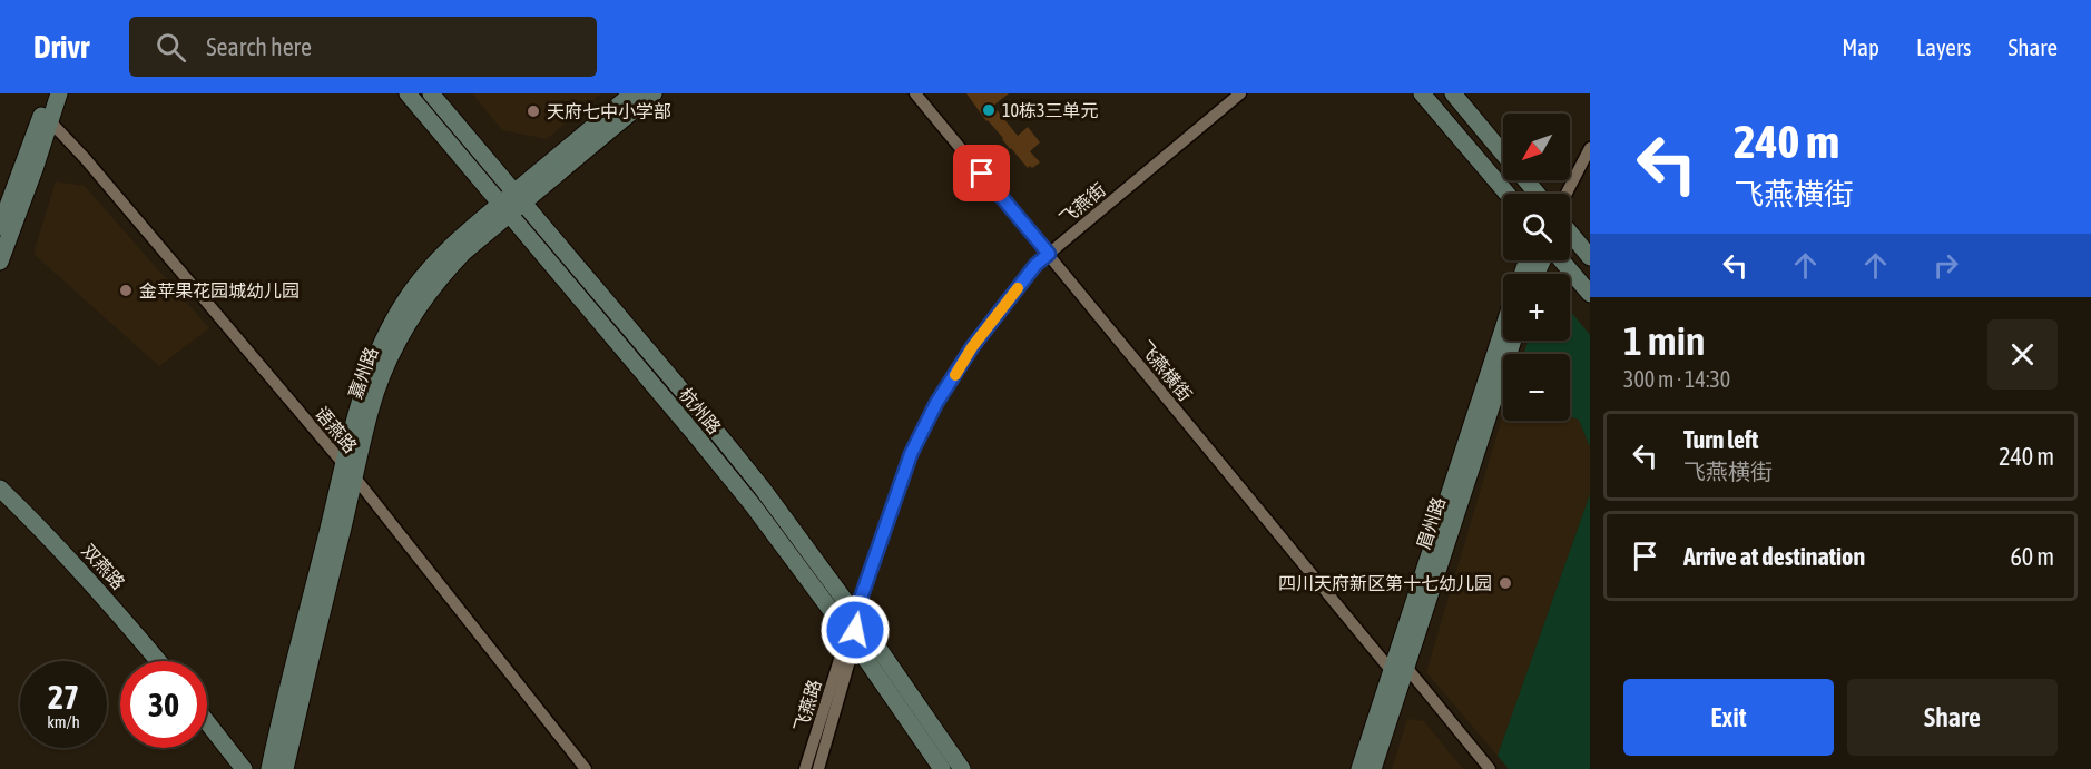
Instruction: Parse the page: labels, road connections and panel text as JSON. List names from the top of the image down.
{
  "streets": {
    "main road": [
      "嘉州路",
      "杭州路",
      "眉州路",
      "双燕路"
    ],
    "street": [
      "飞燕街",
      "飞燕横街",
      "语燕路",
      "飞燕路"
    ]
  },
  "crossings": [
    ["飞燕街", "飞燕横街"],
    ["飞燕街", "杭州路"],
    ["飞燕街", "飞燕路"],
    ["飞燕横街", "眉州路"],
    ["嘉州路", "杭州路"],
    ["嘉州路", "语燕路"],
    ["杭州路", "飞燕路"]
  ],
  "places": [
    "10栋3三单元",
    "天府七中小学部",
    "金苹果花园城幼儿园",
    "四川天府新区第十七幼儿园"
  ],
  "north": "bottom left",
  "page": {
    "header": "Drivr",
    "search": "Search here",
    "nav": ["Map", "Layers", "Share"],
    "turn": ["240 m", "飞燕横街"],
    "map_buttons": ["+", "−"],
    "heading": ["1 min", "300 m · 14:30"],
    "list": [
      {
        "name": "Turn left",
        "note": "飞燕横街",
        "value": "240 m"
      },
      {
        "name": "Arrive at destination",
        "value": "60 m"
      }
    ],
    "speed": "27 km/h",
    "limit": "30",
    "buttons": ["Exit", "Share"]
  }
}
